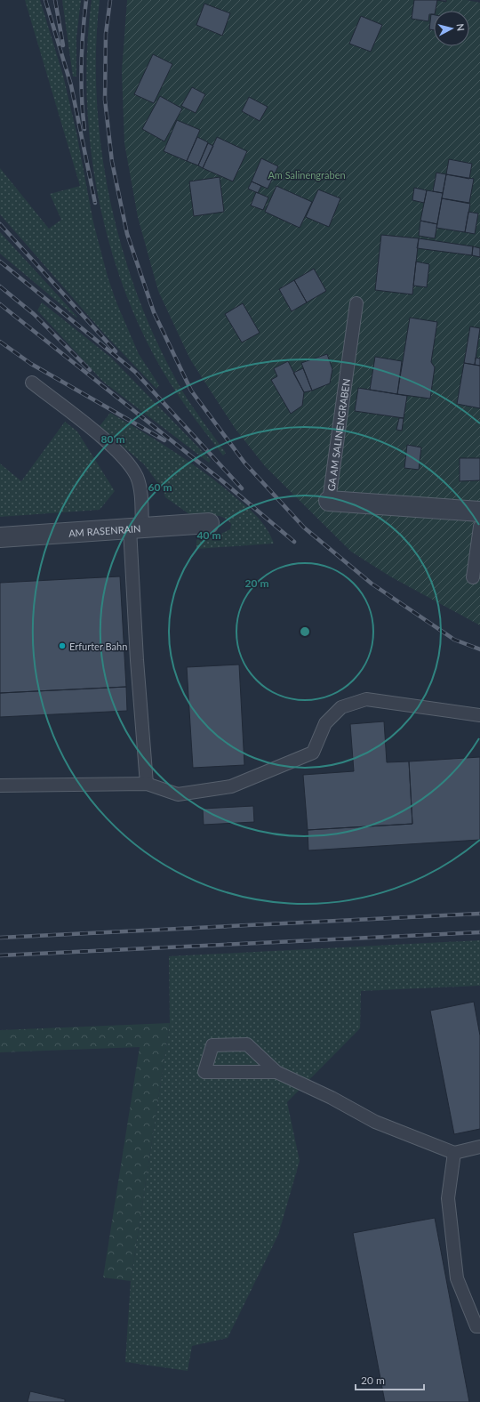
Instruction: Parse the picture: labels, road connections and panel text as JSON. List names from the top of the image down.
{
  "streets": {
    "street": ["GA AM SALINENGRABEN", "AM RASENRAIN"]
  },
  "parks": ["Am Salinengraben"],
  "places": ["Erfurter Bahn"],
  "scale_bar": "20 m",
  "north": "right",
  "rings": [
    "80 m",
    "60 m",
    "40 m",
    "20 m"
  ]
}
